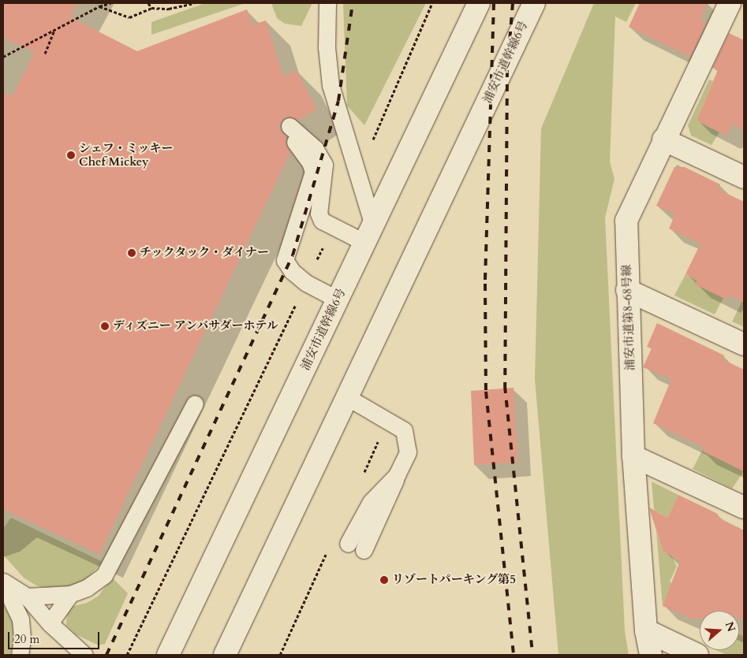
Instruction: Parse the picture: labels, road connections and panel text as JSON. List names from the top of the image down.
{
  "streets": {
    "street": ["浦安市道幹線6号", "浦安市道第8-68号線"]
  },
  "places": [
    "シェフ・ミッキー Chef Mickey",
    "チックタック・ダイナー",
    "ディズニー アンバサダーホテル",
    "リゾートパーキング第5"
  ],
  "scale_bar": "20 m",
  "north": "right"
}
